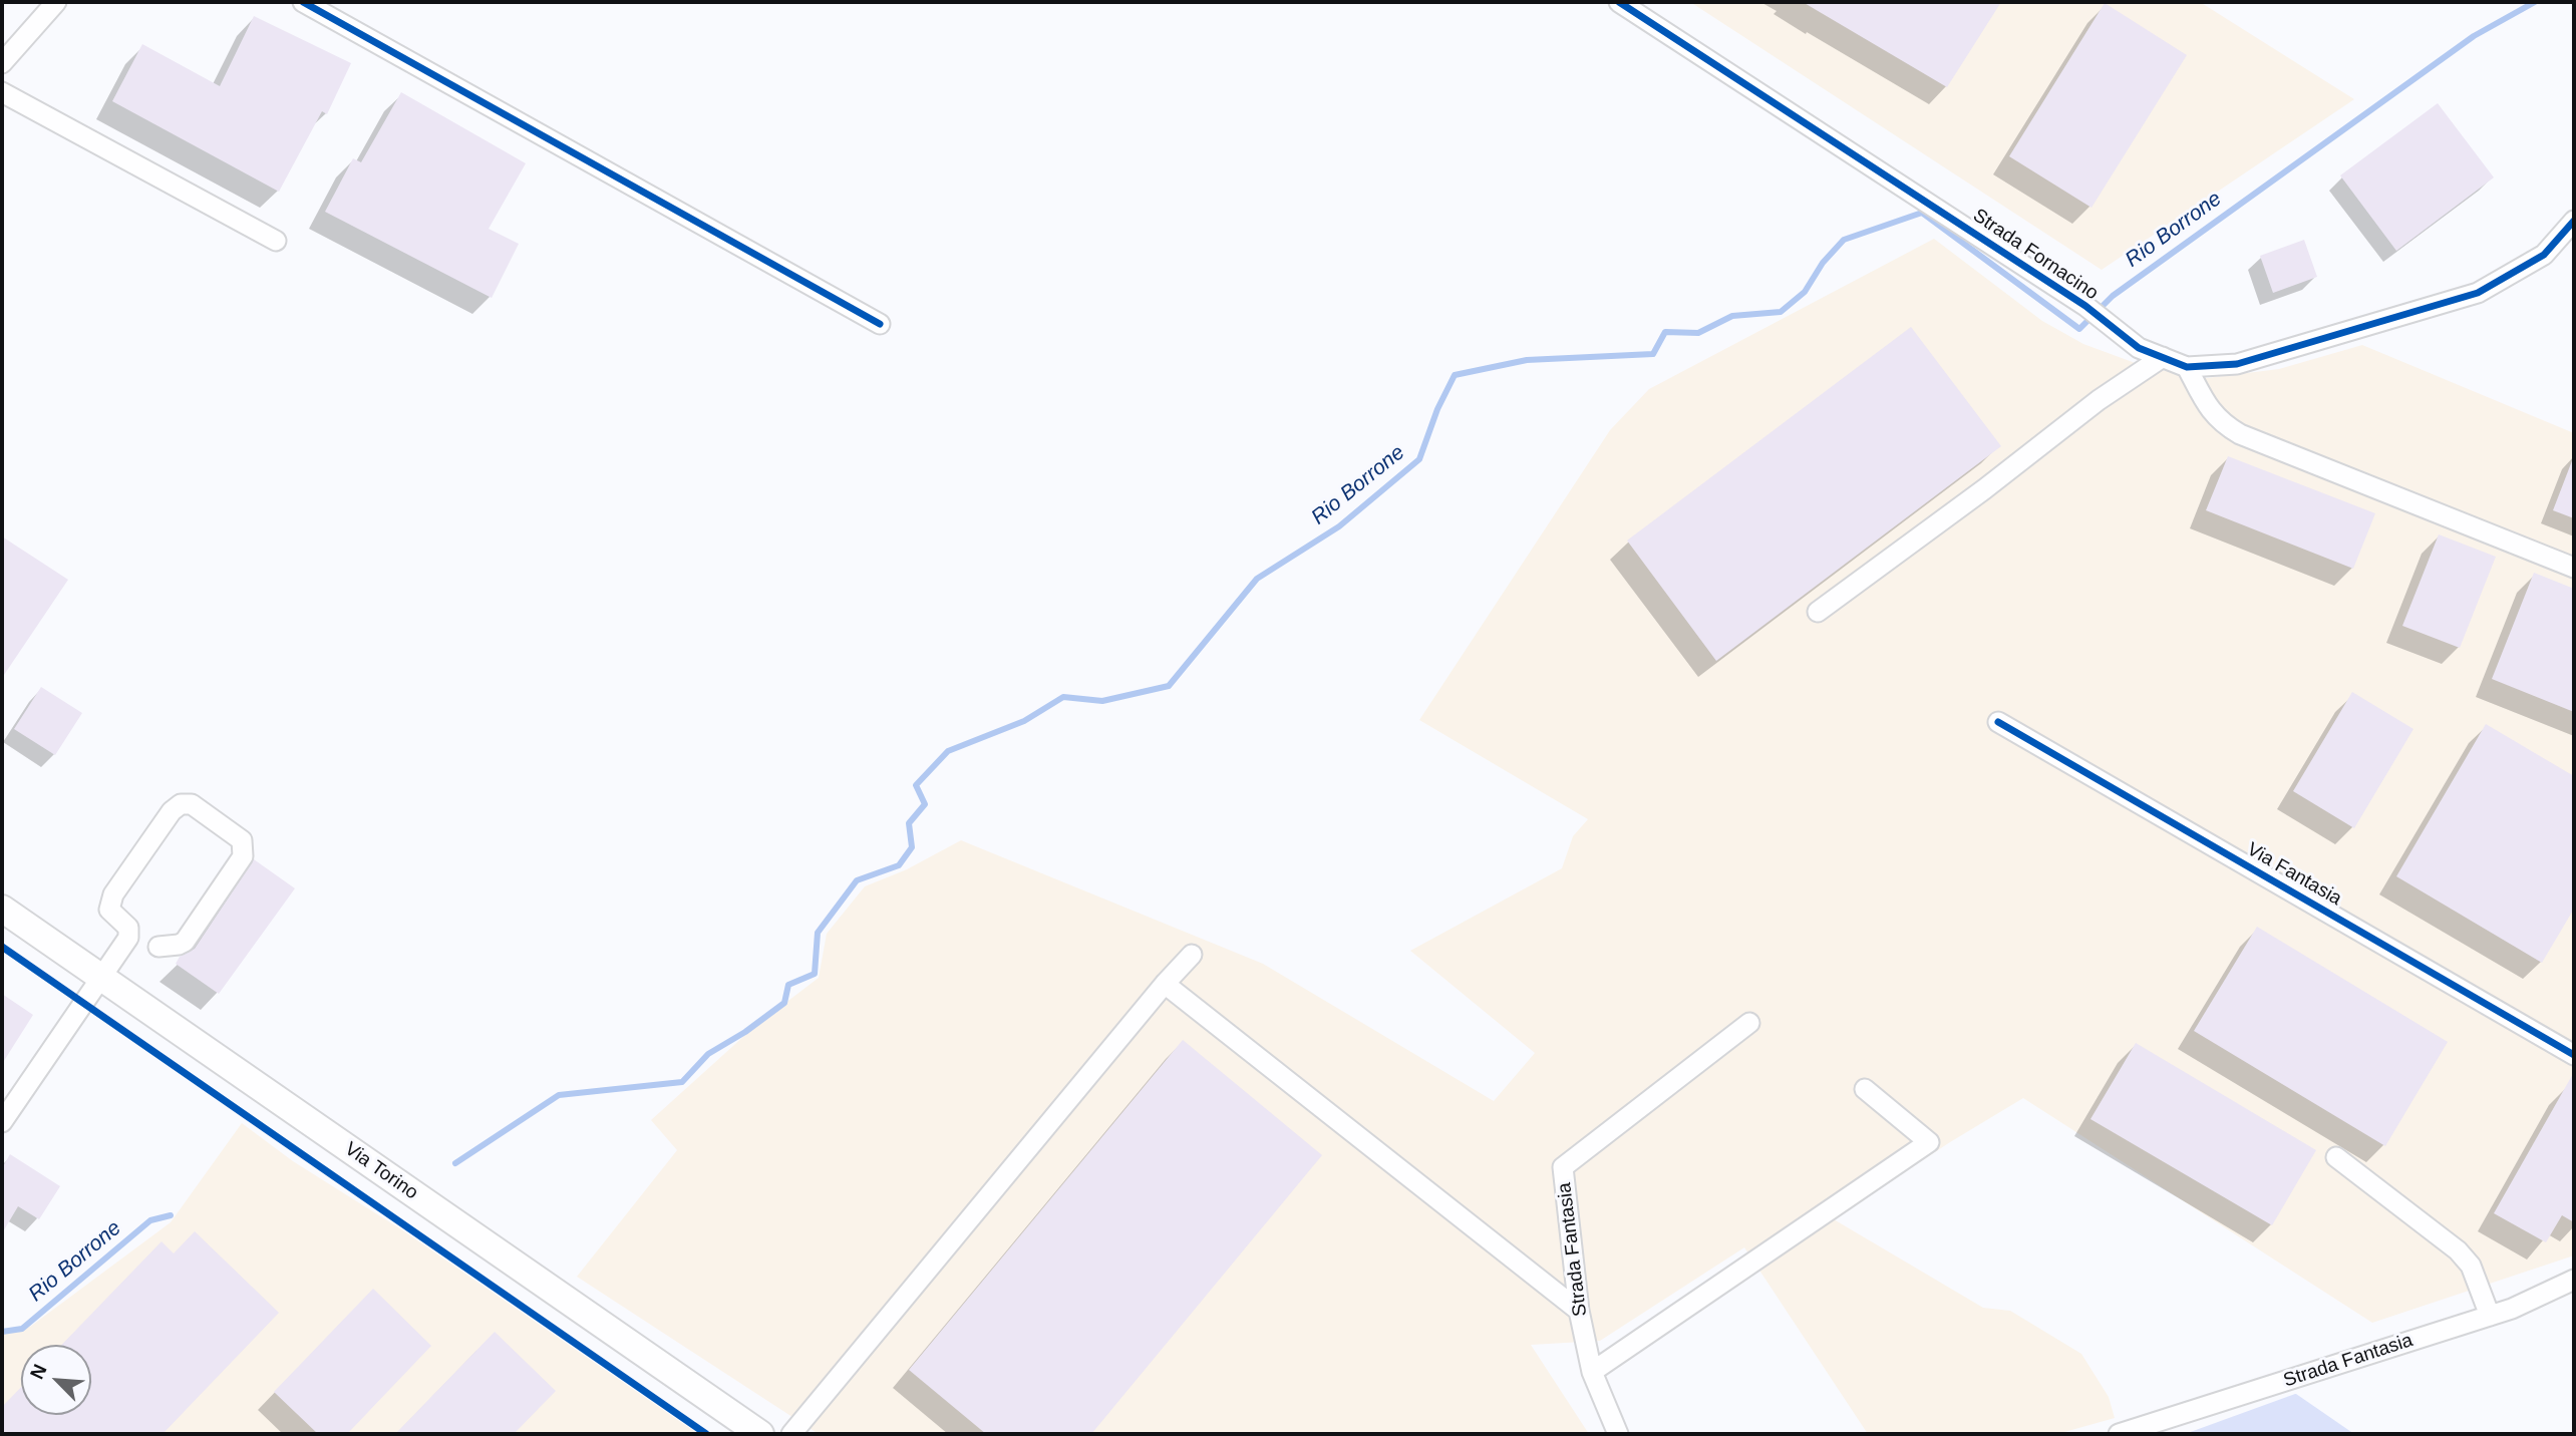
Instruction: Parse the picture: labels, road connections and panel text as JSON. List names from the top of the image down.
{
  "streets": {
    "main road": ["Via Torino"],
    "street": ["Strada Fornacino", "Via Fantasia", "Strada Fantasia"]
  },
  "water": ["Rio Borrone"],
  "north": "top left"
}
